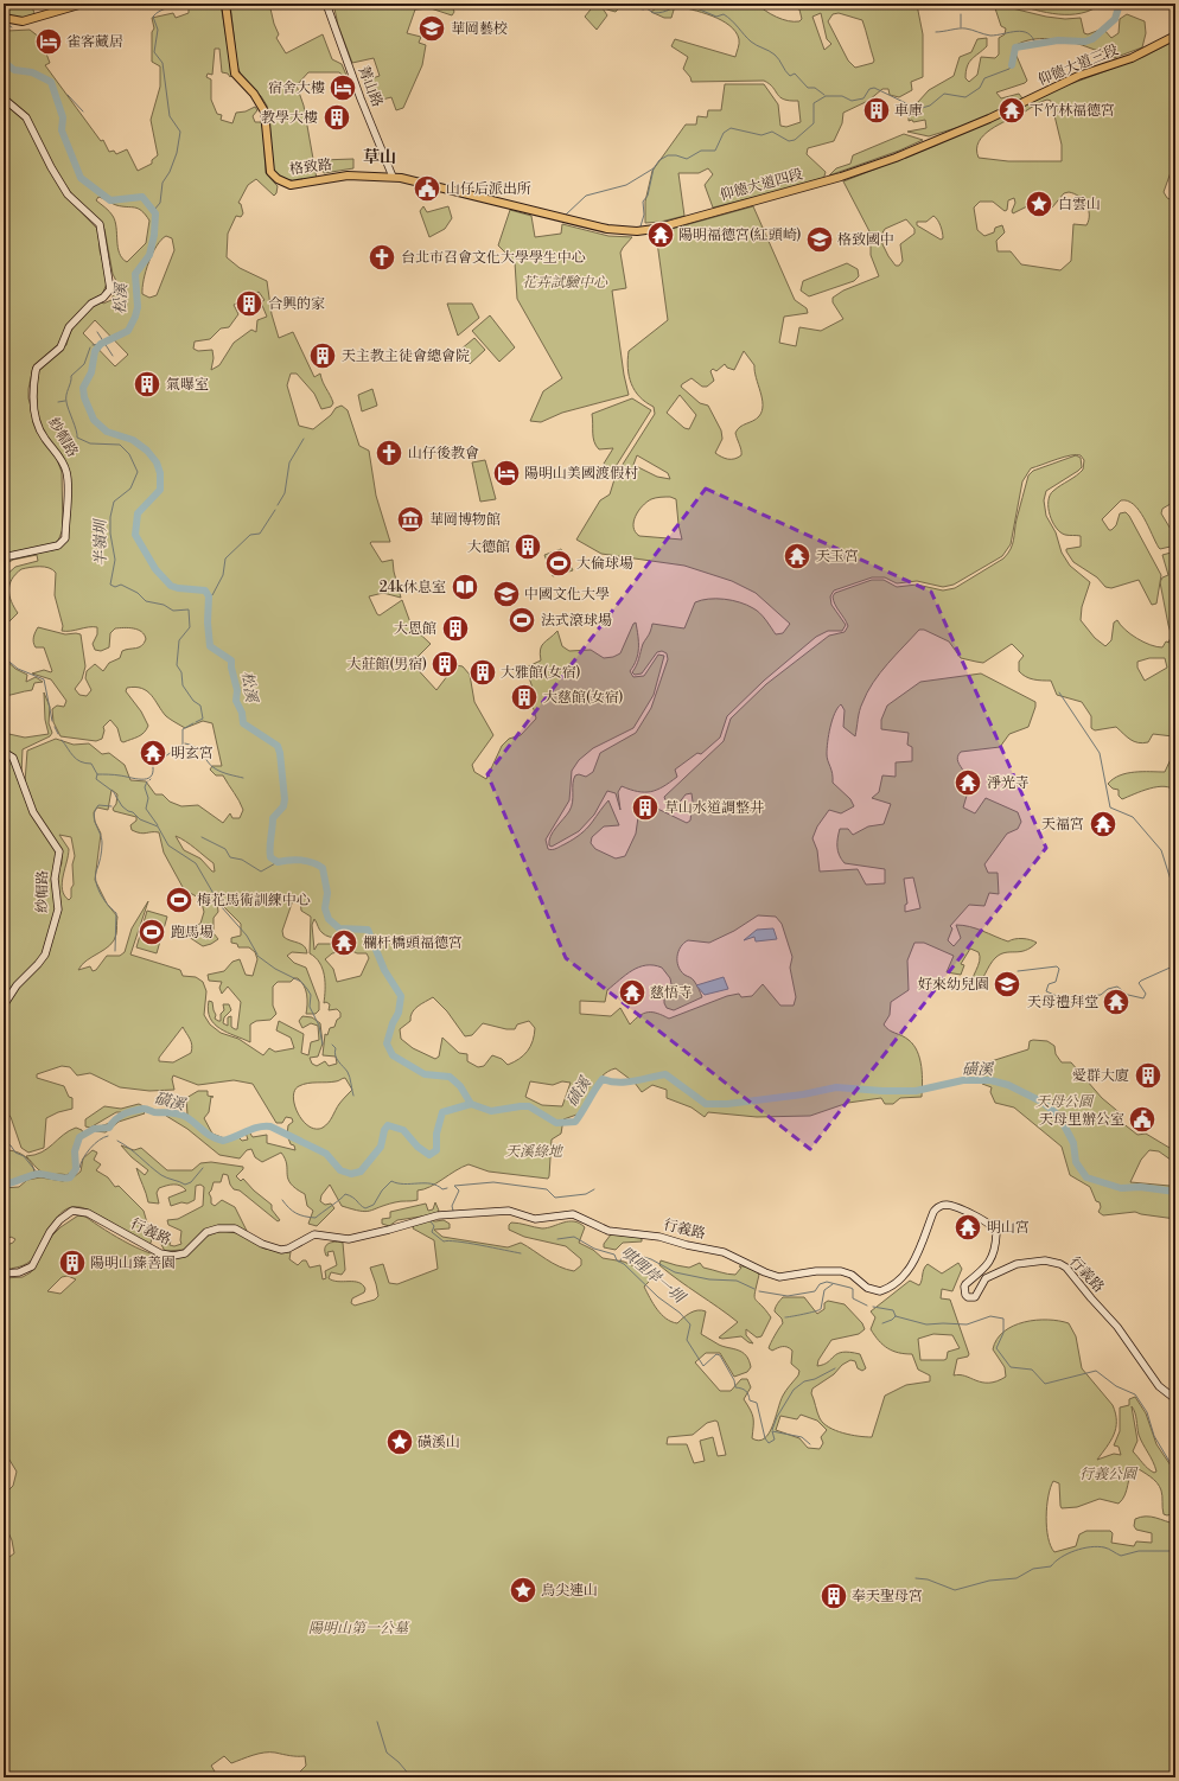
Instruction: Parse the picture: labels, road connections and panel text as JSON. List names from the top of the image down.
{
  "streets": {
    "main road": ["仰德大道三段", "格致路", "仰德大道四段"],
    "street": ["菁山路", "紗帽路", "行義路"]
  },
  "crossings": [
    ["仰德大道三段", "仰德大道四段"],
    ["菁山路", "格致路"],
    ["格致路", "仰德大道四段"]
  ],
  "districts": ["草山"],
  "water": [
    "松溪",
    "半嶺圳",
    "磺溪",
    "唭哩岸一圳"
  ],
  "parks": [
    "花卉試驗中心",
    "天母公園",
    "天溪綠地",
    "行義公園",
    "陽明山第一公墓"
  ],
  "places": {
    "school or university": [
      "華岡藝校",
      "格致國中",
      "中國文化大學",
      "好來幼兒園"
    ],
    "hotel": ["雀客藏居", "宿舍大樓", "陽明山美國渡假村"],
    "building": [
      "車庫",
      "教學大樓",
      "合興的家",
      "天主教主徒會總會院",
      "氣曝室",
      "大德館",
      "大恩館",
      "大莊館(男宿)",
      "大雅館(女宿)",
      "大慈館(女宿)",
      "草山水道調整井",
      "愛群大廈",
      "陽明山臻善園",
      "奉天聖母宮"
    ],
    "temple": [
      "下竹林福德宮",
      "陽明福德宮(紅頭崎)",
      "天玉宮",
      "明玄宮",
      "淨光寺",
      "天福宮",
      "欄杆橋頭福德宮",
      "慈悟寺",
      "天母禮拜堂",
      "明山宮"
    ],
    "public building": ["山仔后派出所", "天母里辦公室"],
    "place": ["白雲山", "磺溪山", "烏尖連山"],
    "church": ["台北市召會文化大學學生中心", "山仔後教會"],
    "museum": ["華岡博物館"],
    "sports": [
      "大倫球場",
      "法式滾球場",
      "梅花馬術訓練中心",
      "跑馬場"
    ],
    "library": ["24k休息室"]
  }
}
